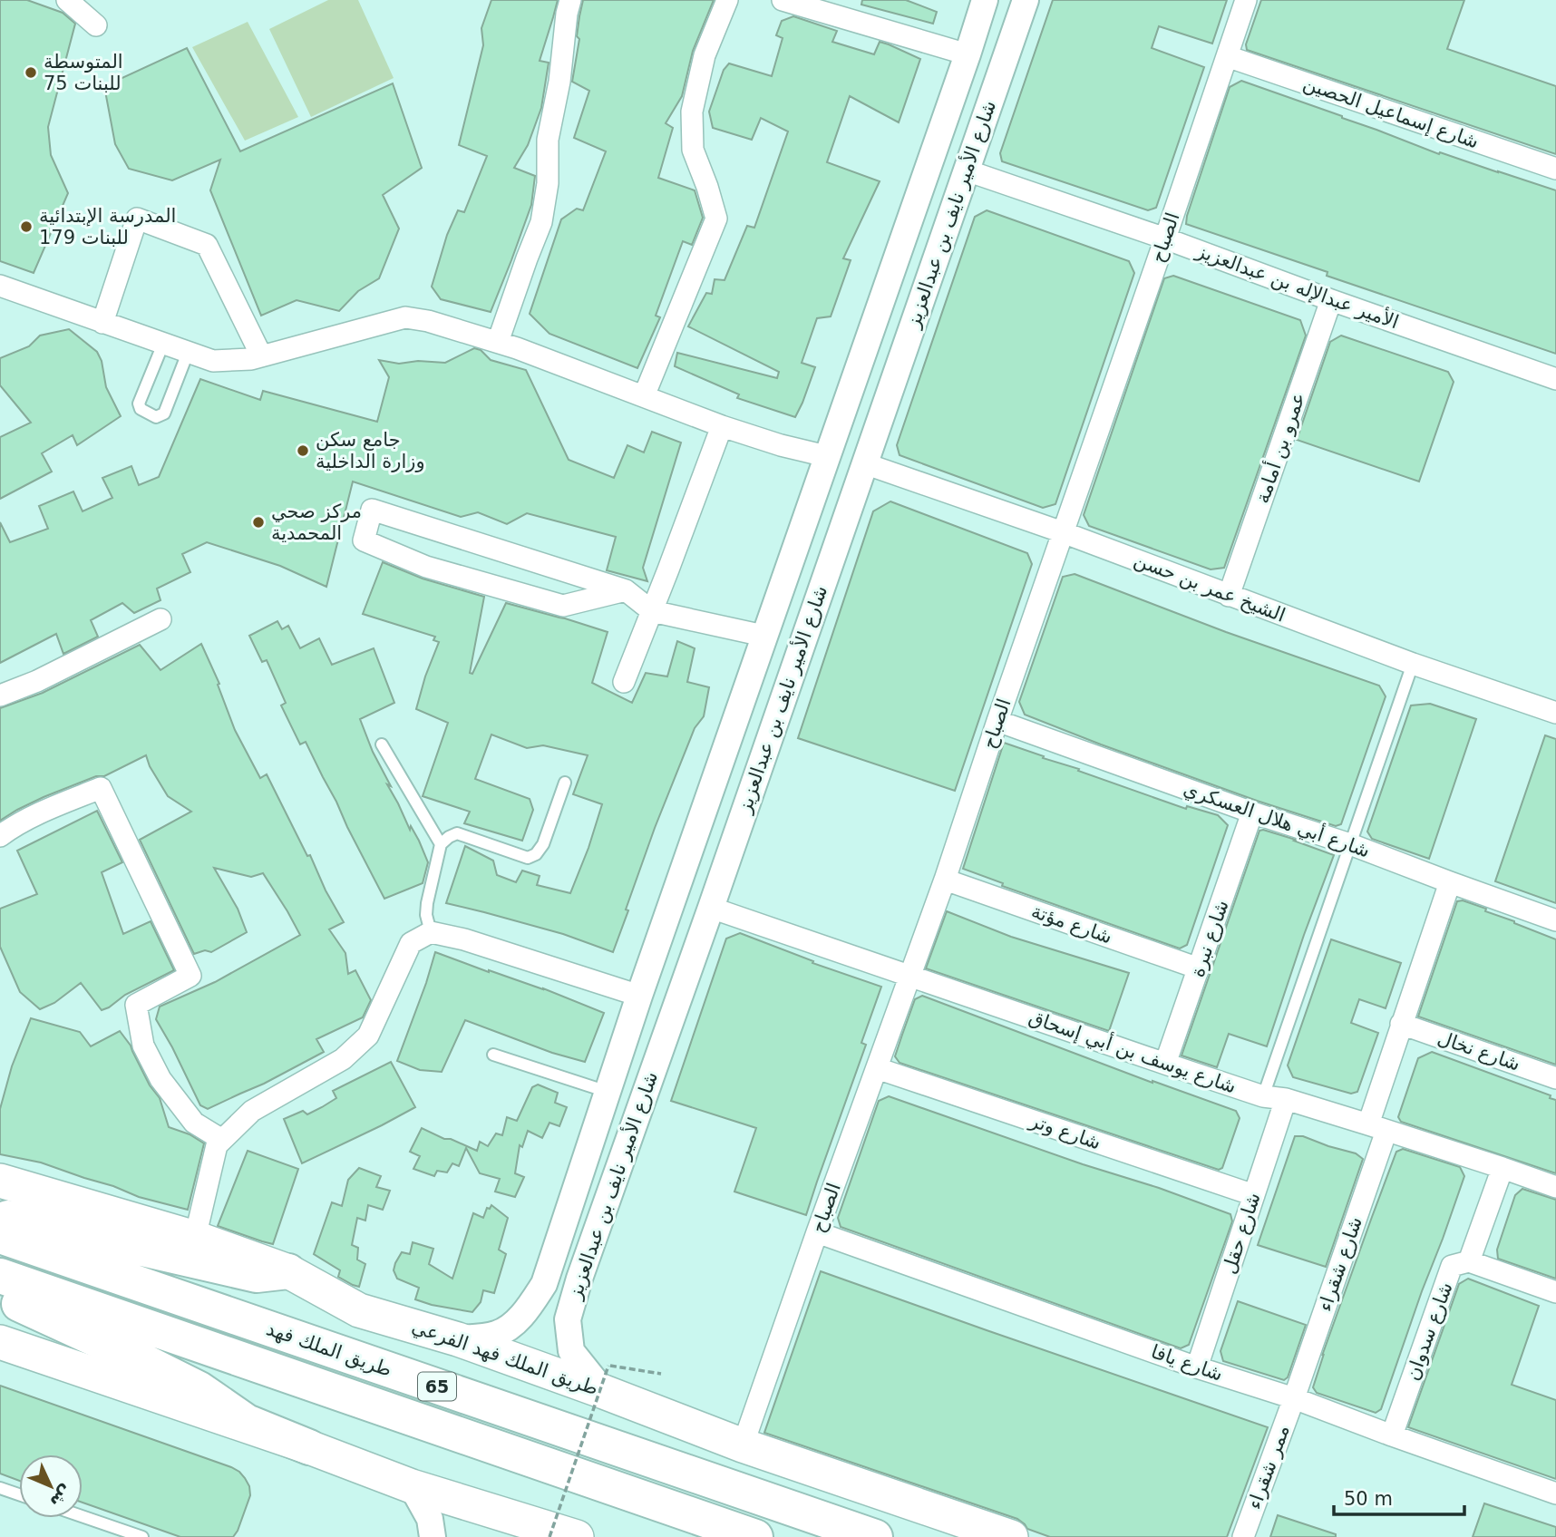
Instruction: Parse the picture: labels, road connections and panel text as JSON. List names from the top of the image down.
{
  "streets": {
    "highway": ["طريق الملك فهد", "65"],
    "main road": ["طريق الملك فهد الفرعي"],
    "street": [
      "شارع إسماعيل الحصين",
      "شارع الأمير نايف بن عبدالعزيز",
      "الصباح",
      "الأمير عبدالإله بن عبدالعزيز",
      "عمرو بن أمامة",
      "الشيخ عمر بن حسن",
      "شارع أبي هلال العسكري",
      "شارع مؤتة",
      "شارع نبرة",
      "شارع نخال",
      "شارع يوسف بن أبي إسحاق",
      "شارع وتر",
      "شارع حقل",
      "شارع شقراء",
      "شارع سدوان",
      "شارع يافا",
      "ممر شقراء"
    ]
  },
  "crossings": [
    ["شارع إسماعيل الحصين", "الصباح"],
    ["شارع الأمير نايف بن عبدالعزيز", "الأمير عبدالإله بن عبدالعزيز"],
    ["شارع الأمير نايف بن عبدالعزيز", "الشيخ عمر بن حسن"],
    ["شارع الأمير نايف بن عبدالعزيز", "شارع يوسف بن أبي إسحاق"],
    ["شارع الأمير نايف بن عبدالعزيز", "طريق الملك فهد الفرعي"],
    ["الصباح", "الأمير عبدالإله بن عبدالعزيز"],
    ["الصباح", "الشيخ عمر بن حسن"],
    ["الصباح", "شارع أبي هلال العسكري"],
    ["الصباح", "شارع مؤتة"],
    ["الصباح", "شارع يوسف بن أبي إسحاق"],
    ["الصباح", "شارع وتر"],
    ["الصباح", "طريق الملك فهد الفرعي"],
    ["الصباح", "شارع يافا"],
    ["الأمير عبدالإله بن عبدالعزيز", "عمرو بن أمامة"],
    ["عمرو بن أمامة", "الشيخ عمر بن حسن"],
    ["شارع أبي هلال العسكري", "شارع نبرة"],
    ["شارع أبي هلال العسكري", "شارع شقراء"],
    ["شارع مؤتة", "شارع نبرة"],
    ["شارع نبرة", "شارع يوسف بن أبي إسحاق"],
    ["شارع نخال", "شارع شقراء"],
    ["شارع يوسف بن أبي إسحاق", "شارع حقل"],
    ["شارع يوسف بن أبي إسحاق", "شارع شقراء"],
    ["شارع يوسف بن أبي إسحاق", "شارع سدوان"],
    ["شارع وتر", "شارع حقل"],
    ["شارع حقل", "شارع يافا"],
    ["شارع شقراء", "شارع يافا"],
    ["شارع شقراء", "ممر شقراء"],
    ["شارع سدوان", "شارع يافا"],
    ["شارع يافا", "ممر شقراء"]
  ],
  "places": [
    "المتوسطة 75 للبنات",
    "المدرسة الإبتدائية 179 للبنات",
    "جامع سكن وزارة الداخلية",
    "مركز صحي المحمدية"
  ],
  "scale_bar": "50 m",
  "north": "bottom right"
}
